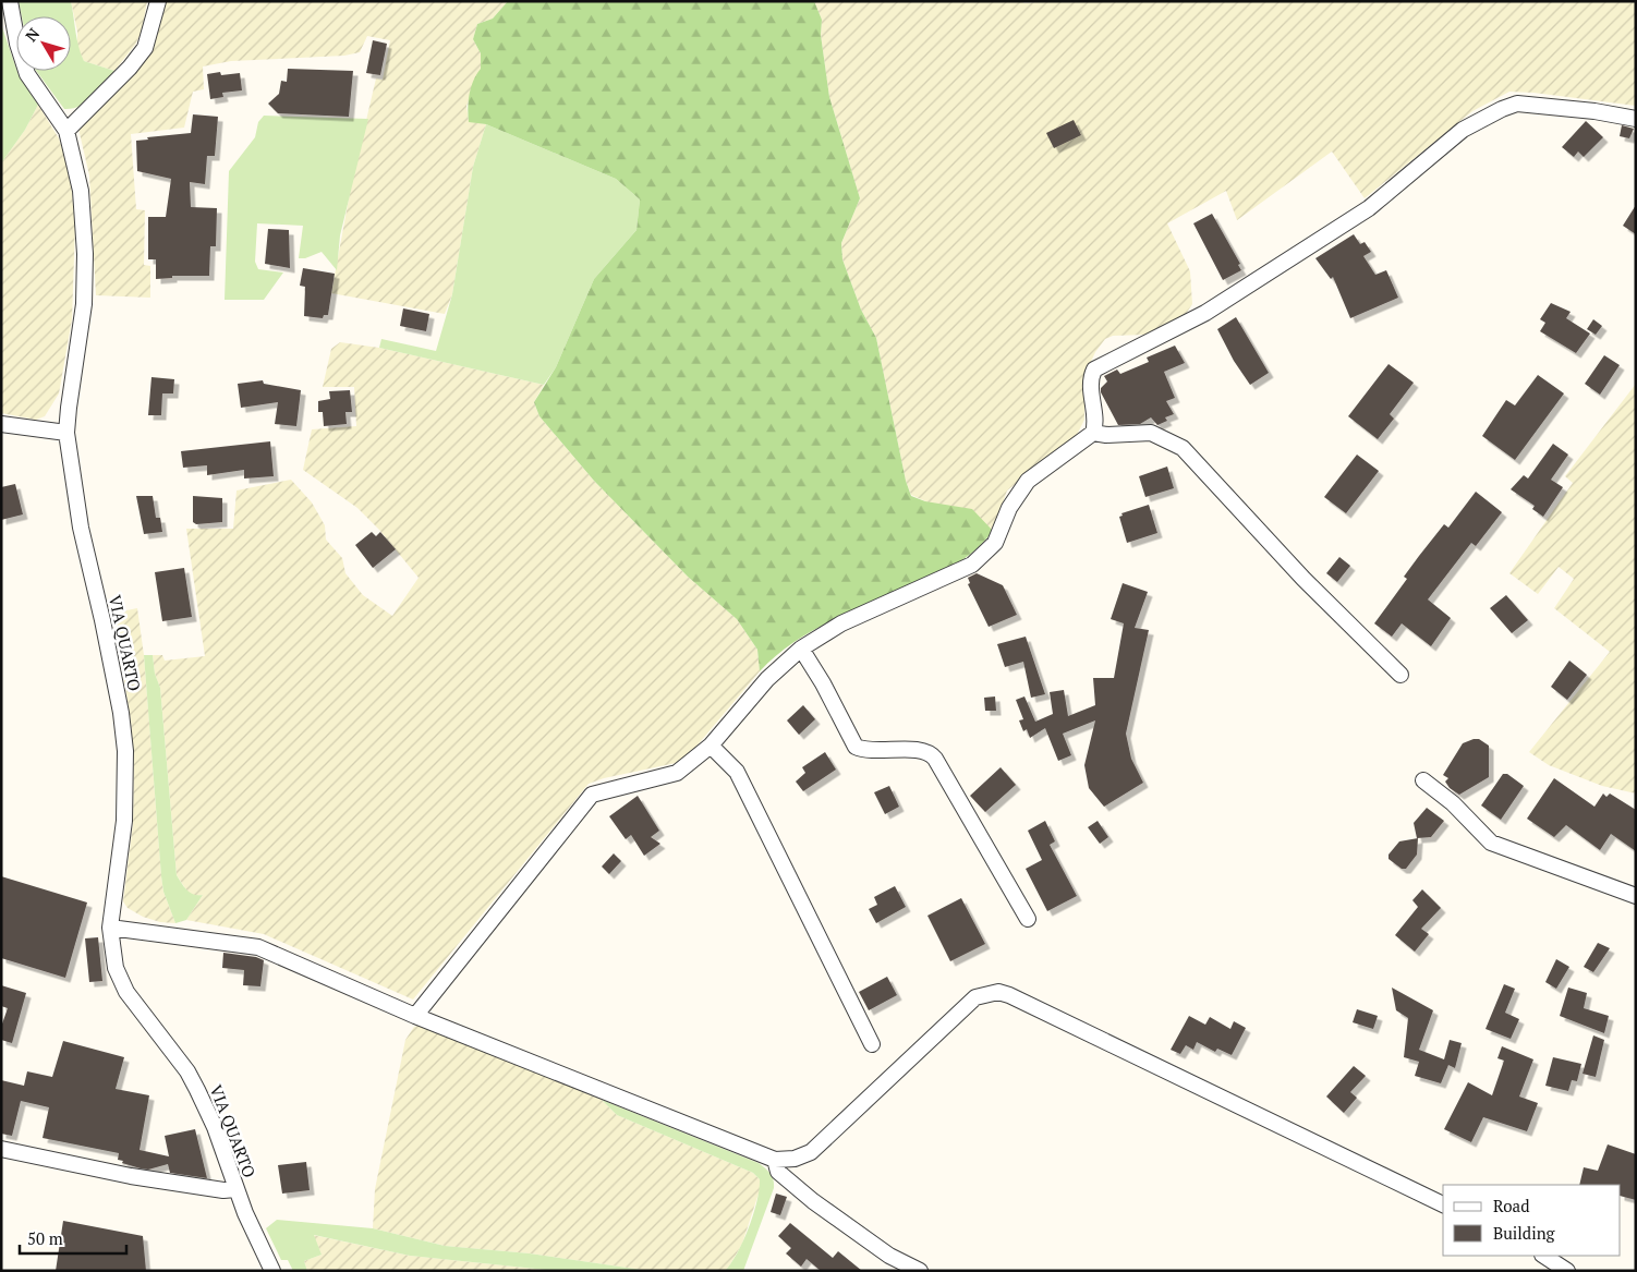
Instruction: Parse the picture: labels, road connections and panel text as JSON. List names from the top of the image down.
{
  "streets": {
    "street": ["VIA QUARTO"]
  },
  "legend": ["Road", "Building"],
  "scale_bar": "50 m",
  "north": "top left"
}
